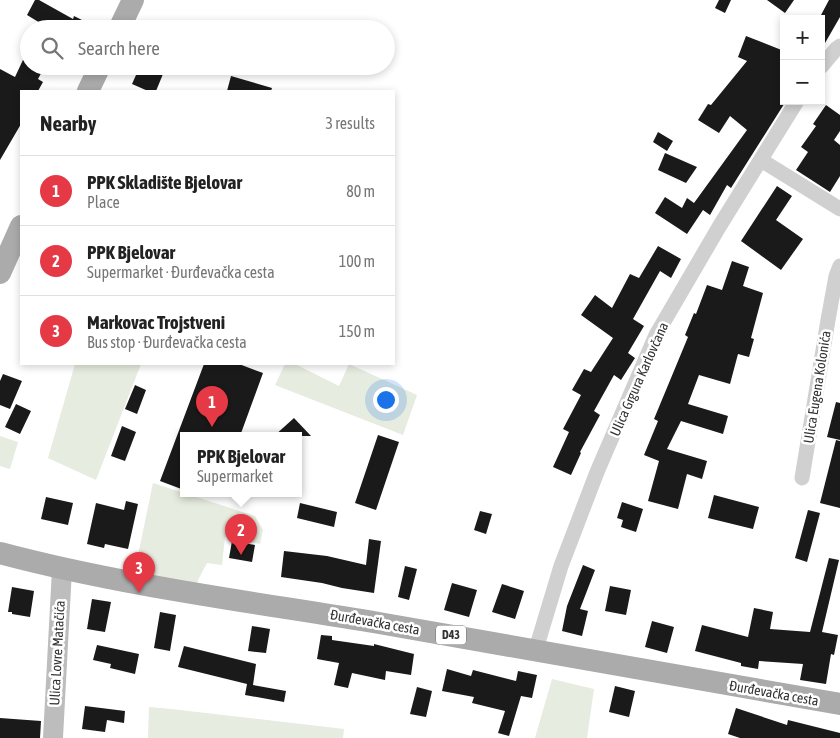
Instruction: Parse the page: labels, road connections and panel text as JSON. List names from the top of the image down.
{
  "streets": {
    "main road": ["Đurđevačka cesta", "D43", "Ulica Lovre Matačića"],
    "street": ["Ulica Grgura Karlovčana", "Ulica Eugena Kolonića"]
  },
  "crossings": [
    ["Ulica Grgura Karlovčana", "Đurđevačka cesta"],
    ["Đurđevačka cesta", "Ulica Lovre Matačića"]
  ],
  "page": {
    "map_buttons": ["+", "−"],
    "search": "Search here",
    "heading": ["Nearby", "3 results"],
    "list": [
      {
        "mark": "1",
        "name": "PPK Skladište Bjelovar",
        "note": "Place",
        "value": "80 m"
      },
      {
        "mark": "2",
        "name": "PPK Bjelovar",
        "note": "Supermarket · Đurđevačka cesta",
        "value": "100 m"
      },
      {
        "mark": "3",
        "name": "Markovac Trojstveni",
        "note": "Bus stop · Đurđevačka cesta",
        "value": "150 m"
      }
    ],
    "pins": ["1", "2", "3"],
    "popup": ["PPK Bjelovar", "Supermarket"]
  }
}
